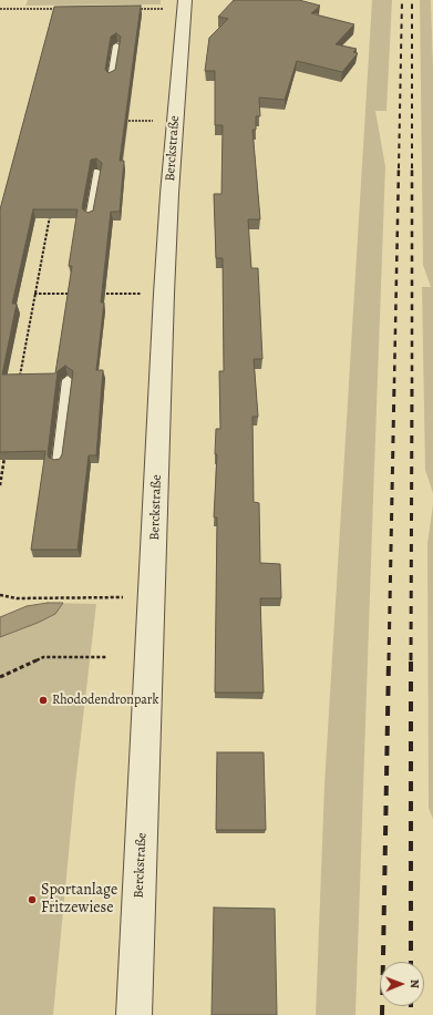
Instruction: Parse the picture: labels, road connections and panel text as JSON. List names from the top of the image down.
{
  "streets": {
    "street": ["Berckstraße"]
  },
  "places": ["Rhododendronpark", "Sportanlage Fritzewiese"],
  "north": "right"
}
